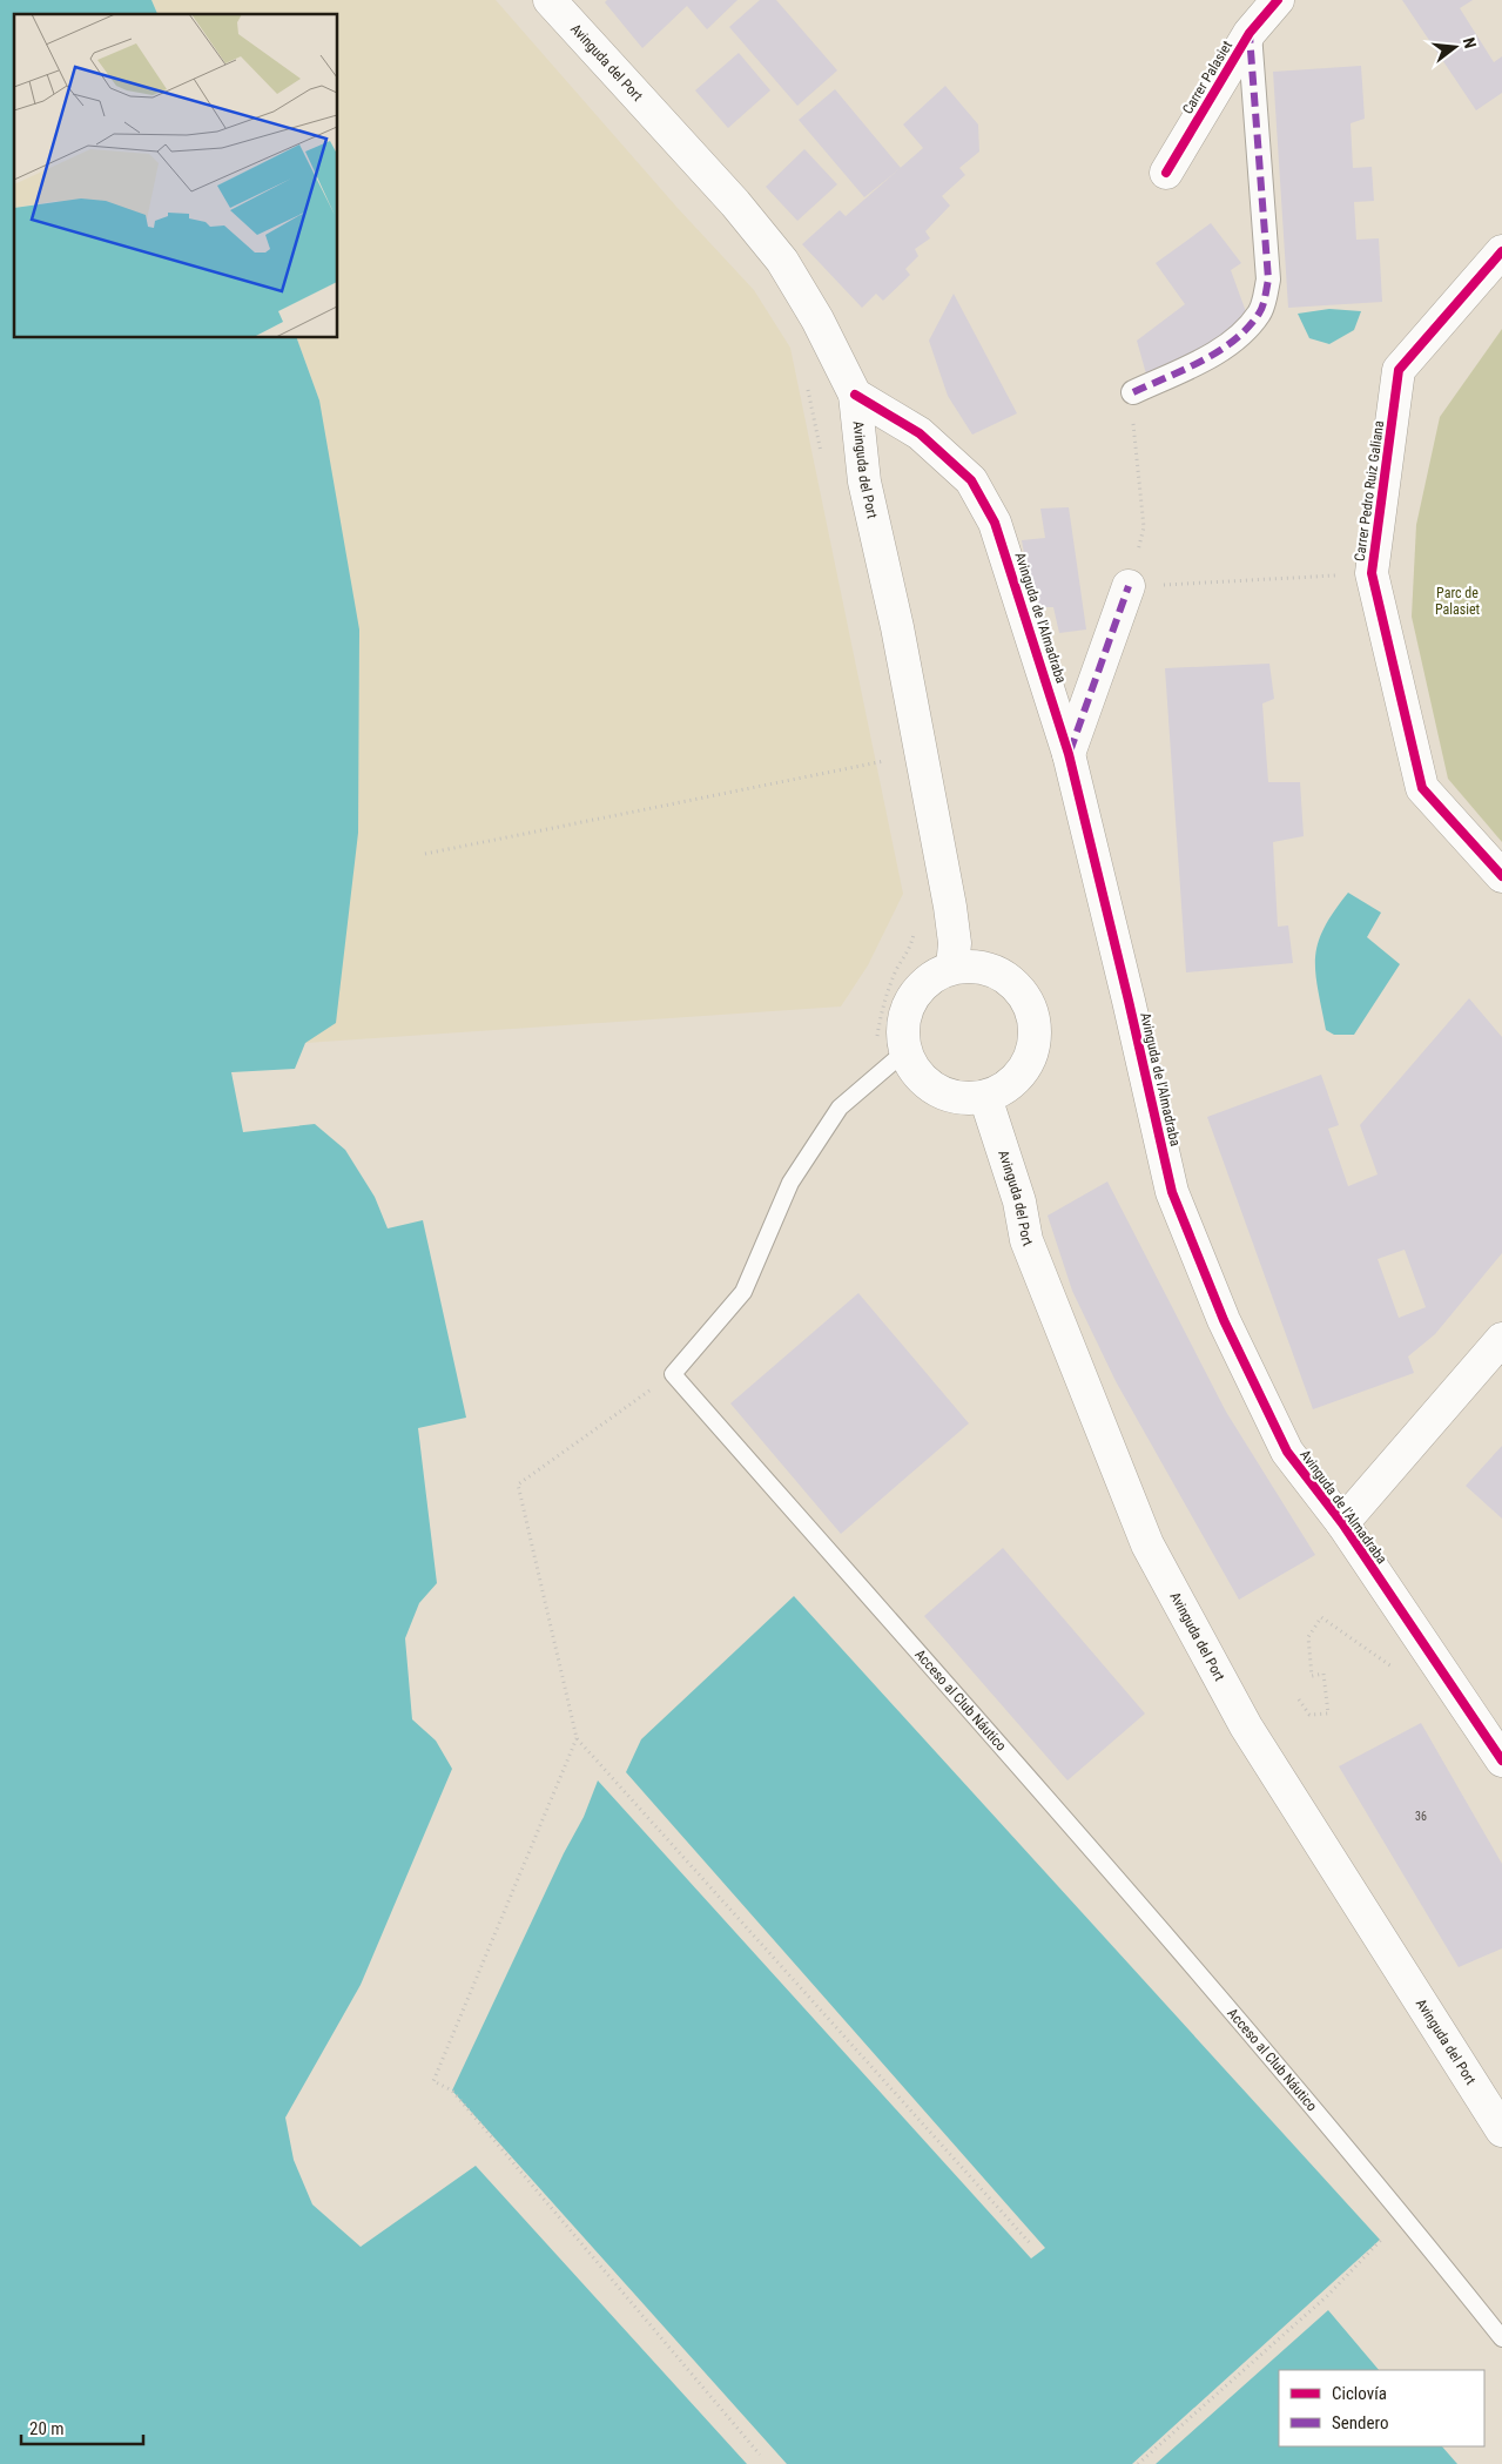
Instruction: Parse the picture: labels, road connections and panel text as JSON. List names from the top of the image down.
{
  "streets": {
    "street": [
      "Avinguda del Port",
      "Carrer Palasiet",
      "Carrer Pedro Ruiz Galiana",
      "Avinguda de l'Almadraba"
    ],
    "lane": ["Acceso al Club Náutico"]
  },
  "crossings": [
    ["Avinguda del Port", "Avinguda de l'Almadraba"]
  ],
  "parks": ["Parc de Palasiet"],
  "house_numbers": ["36"],
  "legend": ["Ciclovía", "Sendero"],
  "scale_bar": "20 m",
  "north": "right"
}
